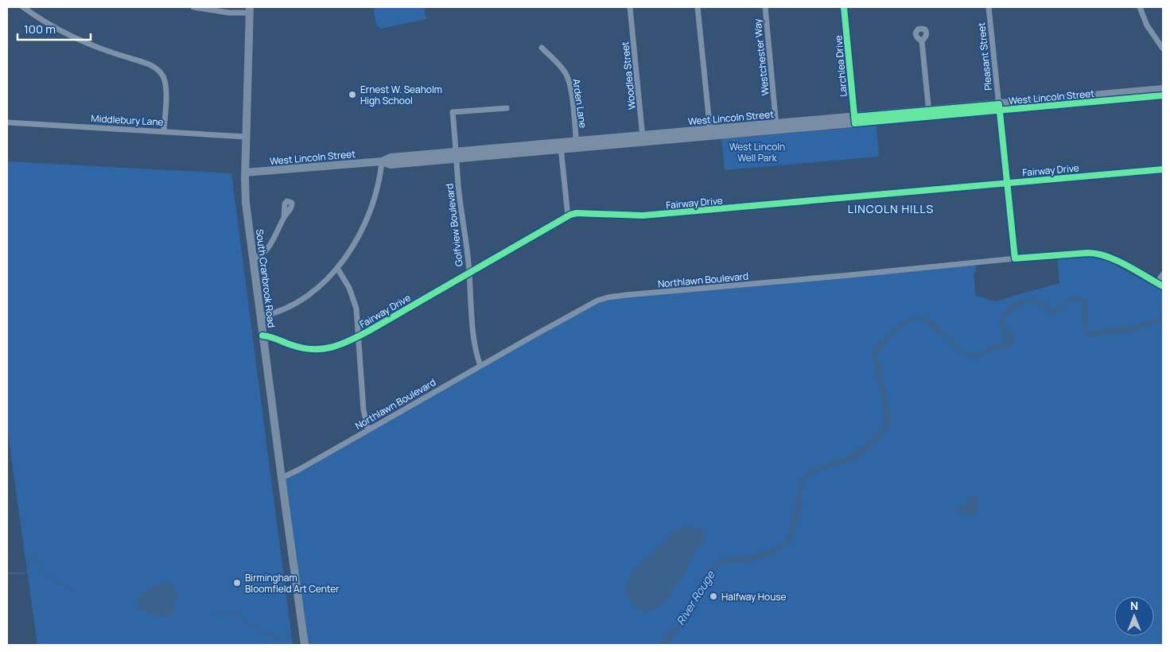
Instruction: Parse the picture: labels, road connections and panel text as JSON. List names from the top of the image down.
{
  "streets": {
    "street": [
      "Pleasant Street",
      "Westchester Way",
      "Larchlea Drive",
      "Woodlea Street",
      "West Lincoln Street",
      "Arden Lane",
      "Middlebury Lane",
      "Fairway Drive",
      "Golfview Boulevard",
      "South Cranbrook Road",
      "Northlawn Boulevard"
    ]
  },
  "crossings": [
    ["Pleasant Street", "West Lincoln Street"],
    ["Pleasant Street", "Fairway Drive"],
    ["Pleasant Street", "Northlawn Boulevard"],
    ["Westchester Way", "West Lincoln Street"],
    ["Larchlea Drive", "West Lincoln Street"],
    ["Woodlea Street", "West Lincoln Street"],
    ["West Lincoln Street", "Arden Lane"],
    ["West Lincoln Street", "Golfview Boulevard"],
    ["West Lincoln Street", "South Cranbrook Road"],
    ["Middlebury Lane", "South Cranbrook Road"],
    ["Fairway Drive", "Golfview Boulevard"],
    ["Fairway Drive", "South Cranbrook Road"],
    ["Golfview Boulevard", "Northlawn Boulevard"],
    ["South Cranbrook Road", "Northlawn Boulevard"]
  ],
  "districts": ["LINCOLN HILLS"],
  "water": ["River Rouge"],
  "parks": ["West Lincoln Well Park"],
  "places": ["Ernest W. Seaholm High School", "Birmingham Bloomfield Art Center", "Halfway House"],
  "scale_bar": "100 m",
  "north": "top"
}
